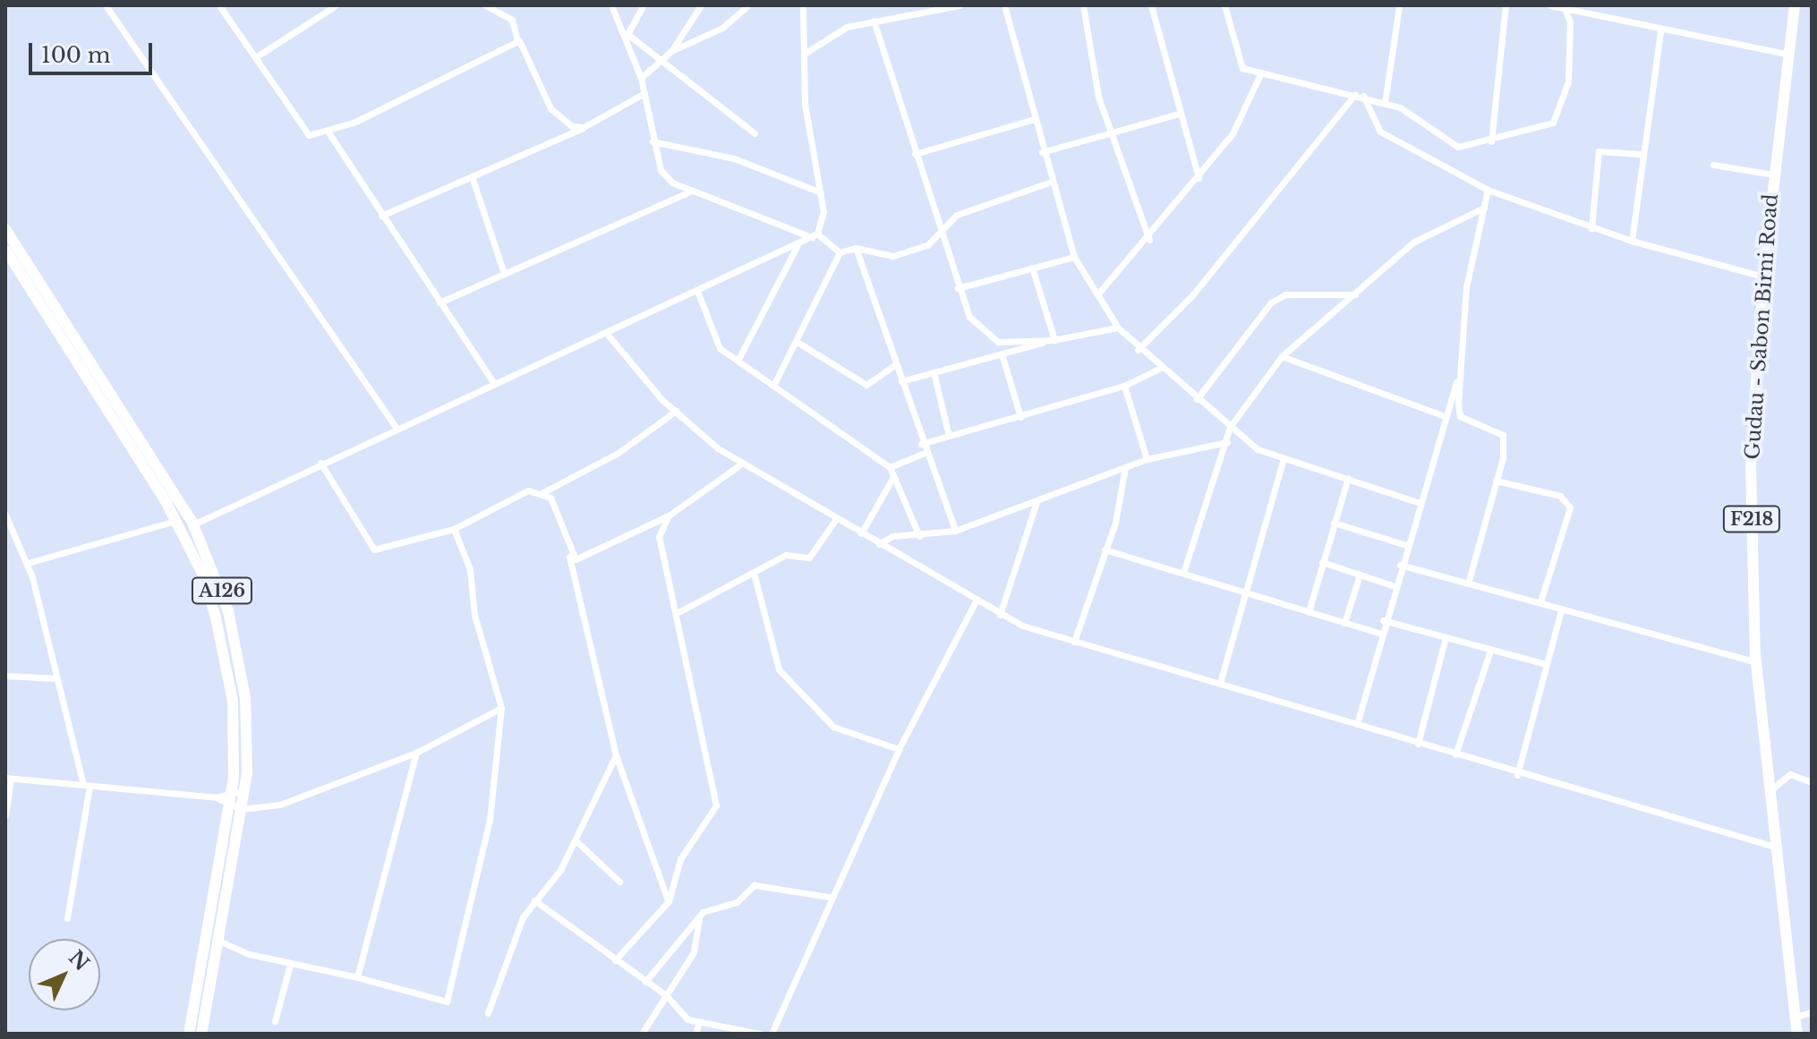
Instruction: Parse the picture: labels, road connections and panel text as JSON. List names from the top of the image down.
{
  "streets": {
    "main road": ["Gudau - Sabon Birni Road", "F218", "A126"]
  },
  "scale_bar": "100 m",
  "north": "top right"
}
